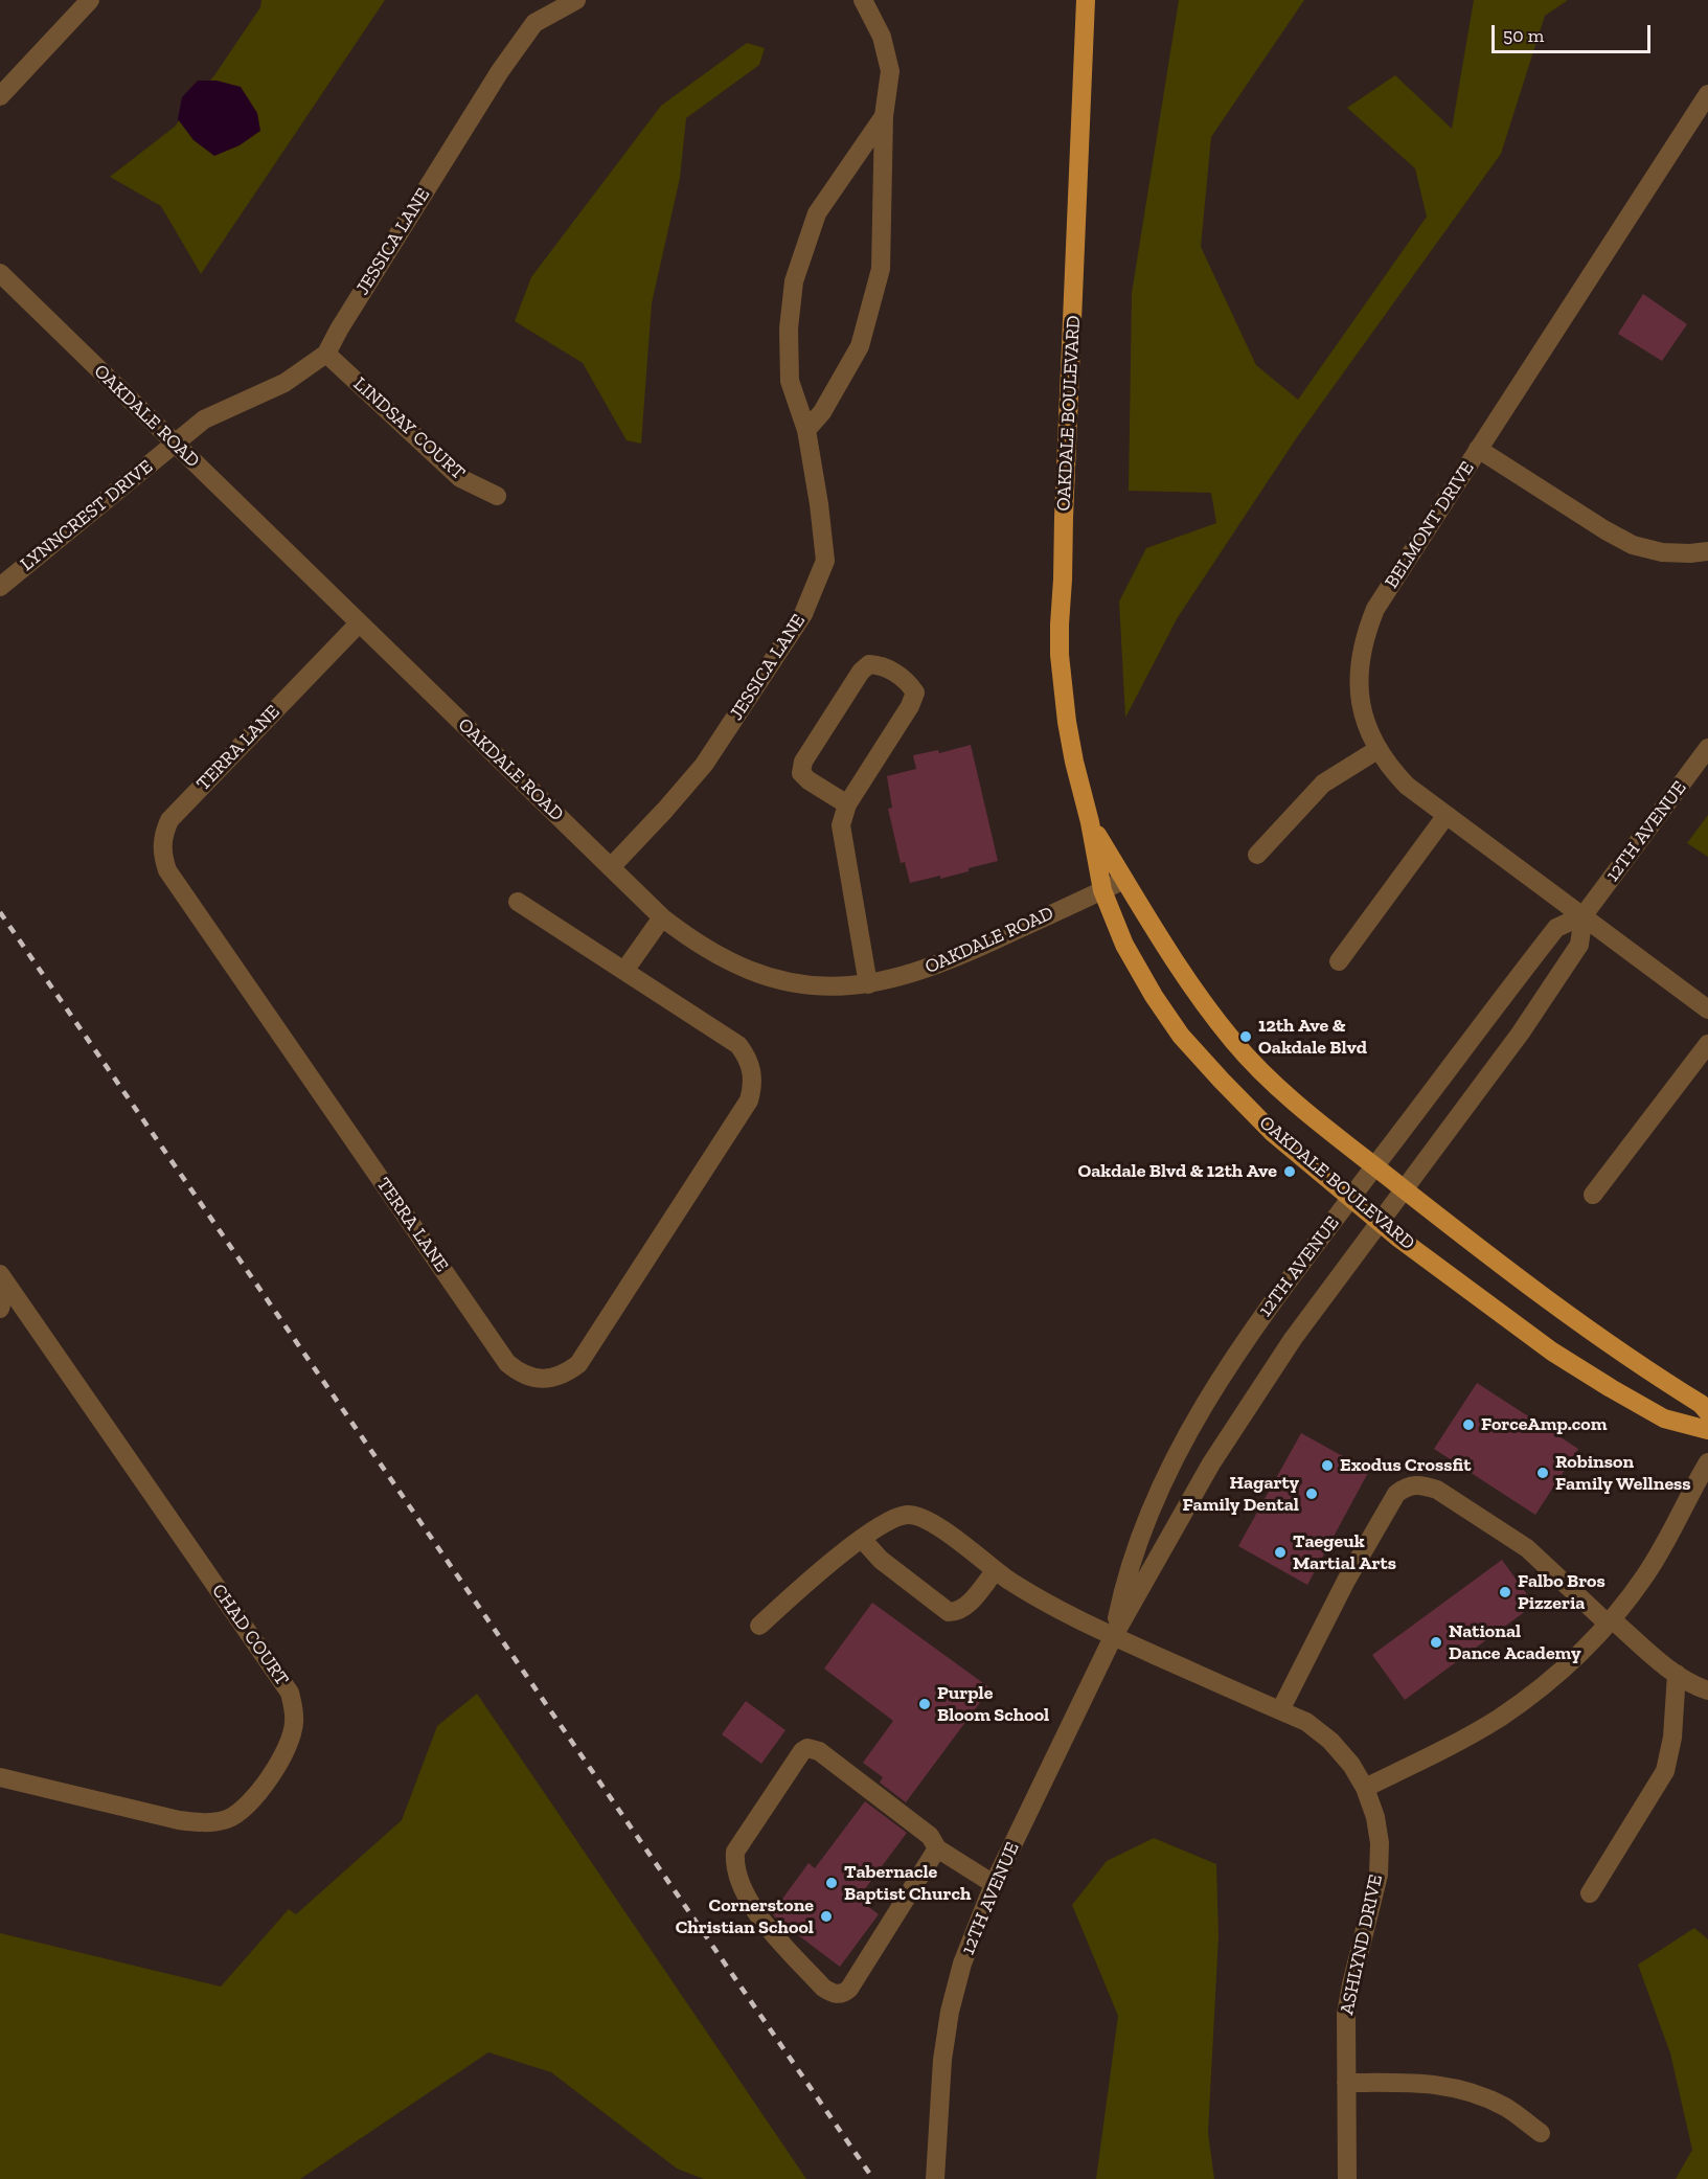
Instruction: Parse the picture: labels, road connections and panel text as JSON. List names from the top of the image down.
{
  "streets": {
    "main road": ["OAKDALE BOULEVARD"],
    "street": [
      "JESSICA LANE",
      "OAKDALE ROAD",
      "LINDSAY COURT",
      "LYNNCREST DRIVE",
      "BELMONT DRIVE",
      "TERRA LANE",
      "12TH AVENUE",
      "CHAD COURT",
      "ASHLYND DRIVE"
    ]
  },
  "crossings": [
    ["JESSICA LANE", "OAKDALE ROAD"],
    ["JESSICA LANE", "LINDSAY COURT"],
    ["JESSICA LANE", "LYNNCREST DRIVE"],
    ["OAKDALE BOULEVARD", "OAKDALE ROAD"],
    ["OAKDALE BOULEVARD", "12TH AVENUE"],
    ["OAKDALE ROAD", "LYNNCREST DRIVE"],
    ["OAKDALE ROAD", "TERRA LANE"],
    ["BELMONT DRIVE", "12TH AVENUE"],
    ["12TH AVENUE", "ASHLYND DRIVE"]
  ],
  "places": [
    "12th Ave & Oakdale Blvd",
    "Oakdale Blvd & 12th Ave",
    "ForceAmp.com",
    "Exodus Crossfit",
    "Robinson Family Wellness",
    "Hagarty Family Dental",
    "Taegeuk Martial Arts",
    "Falbo Bros Pizzeria",
    "National Dance Academy",
    "Purple Bloom School",
    "Tabernacle Baptist Church",
    "Cornerstone Christian School"
  ],
  "scale_bar": "50 m"
}
